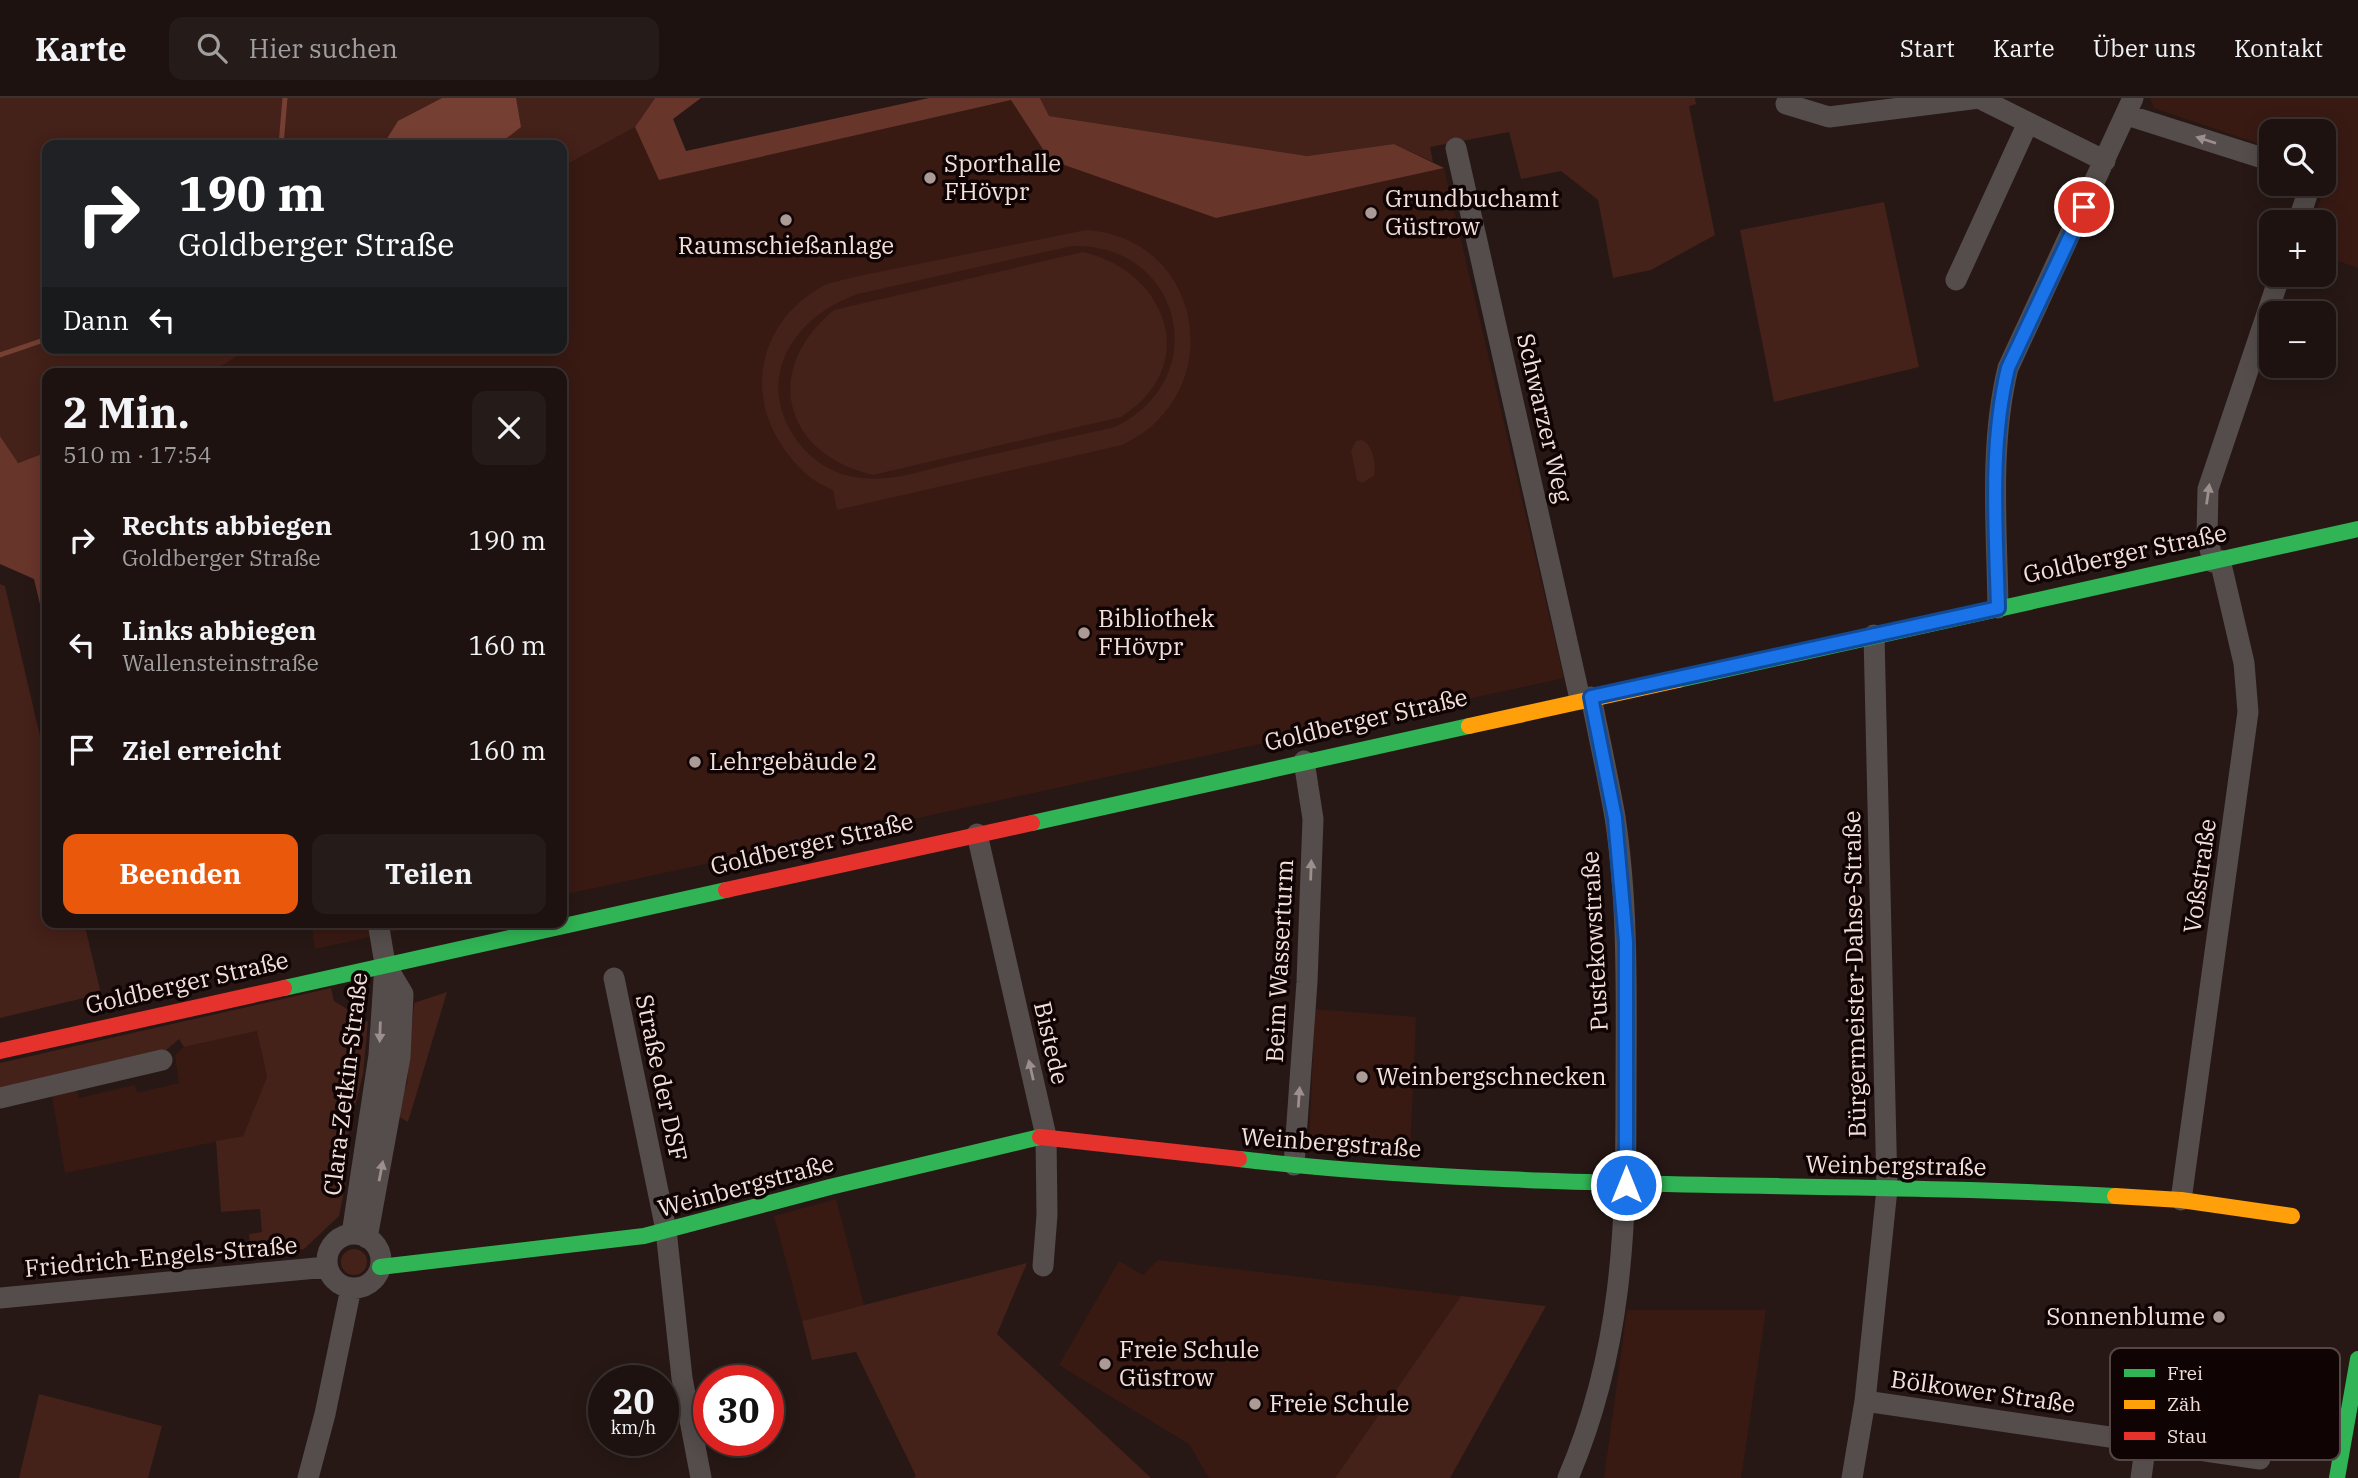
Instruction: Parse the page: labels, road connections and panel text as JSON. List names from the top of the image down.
{
  "streets": {
    "main road": ["Goldberger Straße", "Weinbergstraße"],
    "street": [
      "Schwarzer Weg",
      "Voßstraße",
      "Pustekowstraße",
      "Beim Wasserturm",
      "Bürgermeister-Dahse-Straße",
      "Bistede",
      "Straße der DSF",
      "Clara-Zetkin-Straße",
      "Friedrich-Engels-Straße",
      "Bölkower Straße"
    ]
  },
  "crossings": [
    ["Schwarzer Weg", "Goldberger Straße"],
    ["Schwarzer Weg", "Pustekowstraße"],
    ["Goldberger Straße", "Voßstraße"],
    ["Goldberger Straße", "Pustekowstraße"],
    ["Goldberger Straße", "Beim Wasserturm"],
    ["Goldberger Straße", "Bürgermeister-Dahse-Straße"],
    ["Goldberger Straße", "Bistede"],
    ["Goldberger Straße", "Clara-Zetkin-Straße"],
    ["Voßstraße", "Weinbergstraße"],
    ["Pustekowstraße", "Weinbergstraße"],
    ["Beim Wasserturm", "Weinbergstraße"],
    ["Bürgermeister-Dahse-Straße", "Weinbergstraße"],
    ["Bürgermeister-Dahse-Straße", "Bölkower Straße"],
    ["Bistede", "Weinbergstraße"],
    ["Straße der DSF", "Weinbergstraße"],
    ["Clara-Zetkin-Straße", "Weinbergstraße"],
    ["Clara-Zetkin-Straße", "Friedrich-Engels-Straße"],
    ["Weinbergstraße", "Friedrich-Engels-Straße"]
  ],
  "one_way": ["Beim Wasserturm", "Bistede"],
  "places": [
    "Sporthalle FHövpr",
    "Grundbuchamt Güstrow",
    "Raumschießanlage",
    "Bibliothek FHövpr",
    "Lehrgebäude 2",
    "Weinbergschnecken",
    "Sonnenblume",
    "Freie Schule Güstrow",
    "Freie Schule"
  ],
  "legend": ["Frei", "Zäh", "Stau"],
  "page": {
    "header": "Karte",
    "search": "Hier suchen",
    "nav": [
      "Start",
      "Karte",
      "Über uns",
      "Kontakt"
    ],
    "map_buttons": ["+", "−"],
    "turn": ["190 m", "Goldberger Straße"],
    "then": "Dann",
    "heading": ["2 Min.", "510 m · 17:54"],
    "list": [
      {
        "name": "Rechts abbiegen",
        "note": "Goldberger Straße",
        "value": "190 m"
      },
      {
        "name": "Links abbiegen",
        "note": "Wallensteinstraße",
        "value": "160 m"
      },
      {
        "name": "Ziel erreicht",
        "value": "160 m"
      }
    ],
    "buttons": ["Beenden", "Teilen"],
    "speed": "20 km/h",
    "limit": "30"
  }
}
